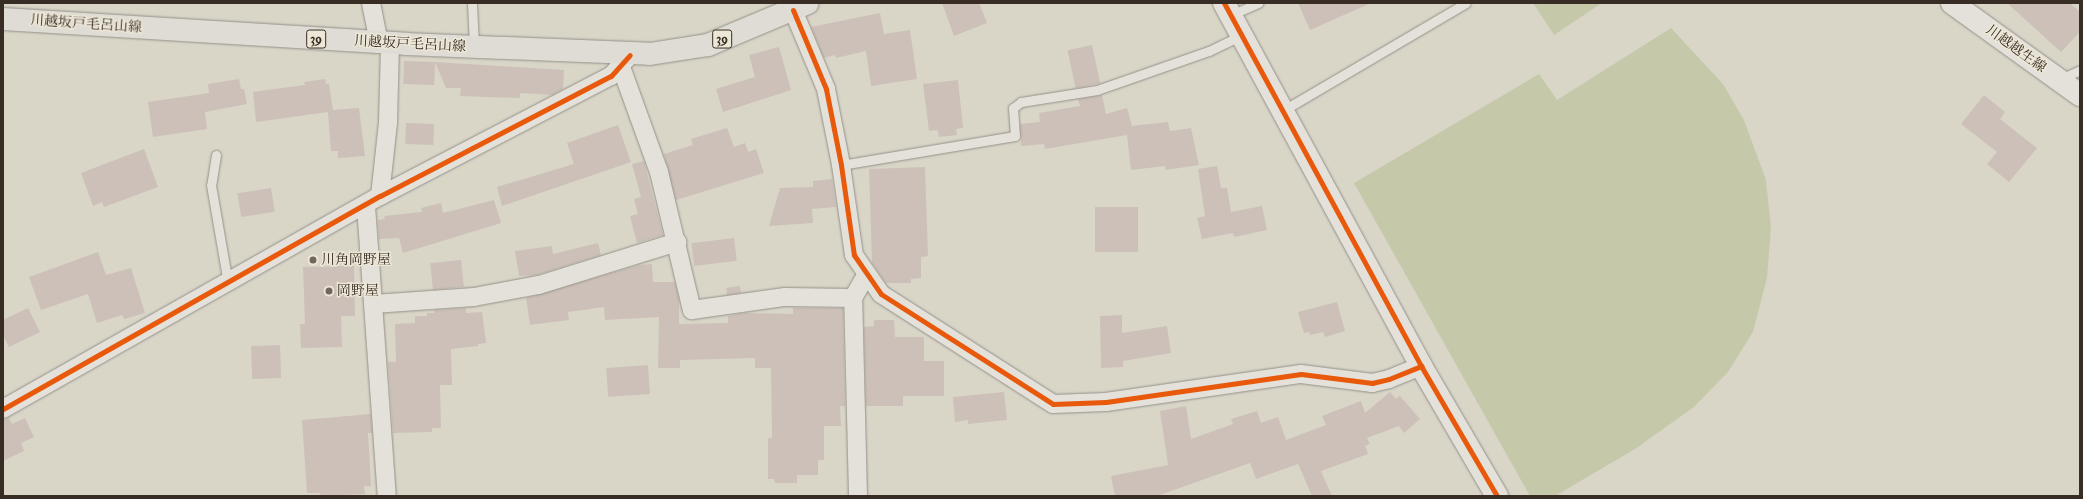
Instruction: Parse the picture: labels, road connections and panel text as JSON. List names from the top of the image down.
{
  "streets": {
    "main road": ["川越坂戸毛呂山線", "39"],
    "street": ["川越越生線"]
  },
  "places": ["川角岡野屋", "岡野屋"]
}
